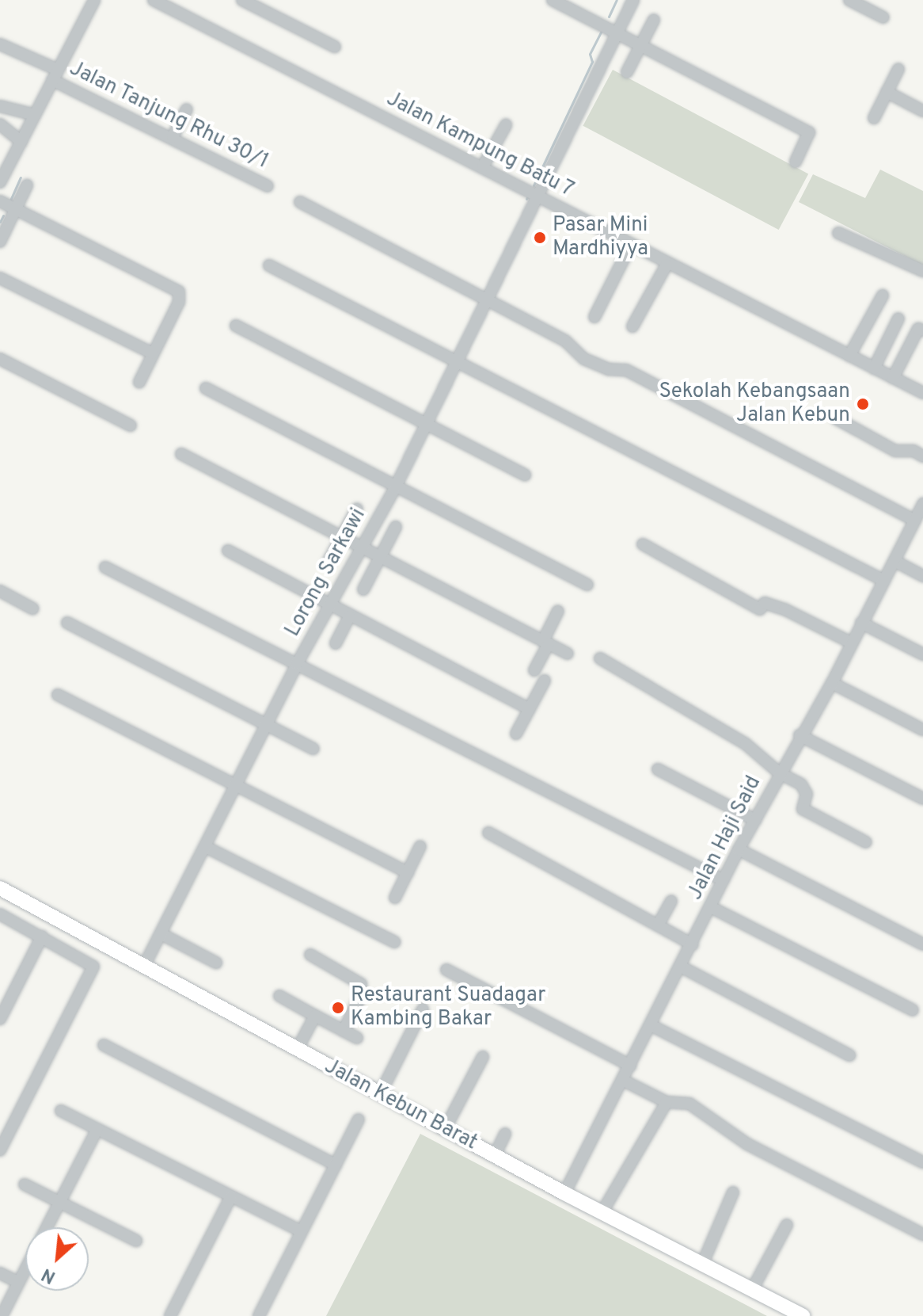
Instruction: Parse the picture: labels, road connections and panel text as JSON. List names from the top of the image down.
{
  "streets": {
    "main road": ["Jalan Kebun Barat"],
    "street": [
      "Jalan Tanjung Rhu 30/1",
      "Jalan Kampung Batu 7",
      "Lorong Sarkawi",
      "Jalan Haji Said"
    ]
  },
  "crossings": [
    ["Jalan Kampung Batu 7", "Lorong Sarkawi"],
    ["Lorong Sarkawi", "Jalan Kebun Barat"],
    ["Jalan Haji Said", "Jalan Kebun Barat"]
  ],
  "places": ["Pasar Mini Mardhiyya", "Sekolah Kebangsaan Jalan Kebun", "Restaurant Suadagar Kambing Bakar"],
  "north": "bottom left"
}
